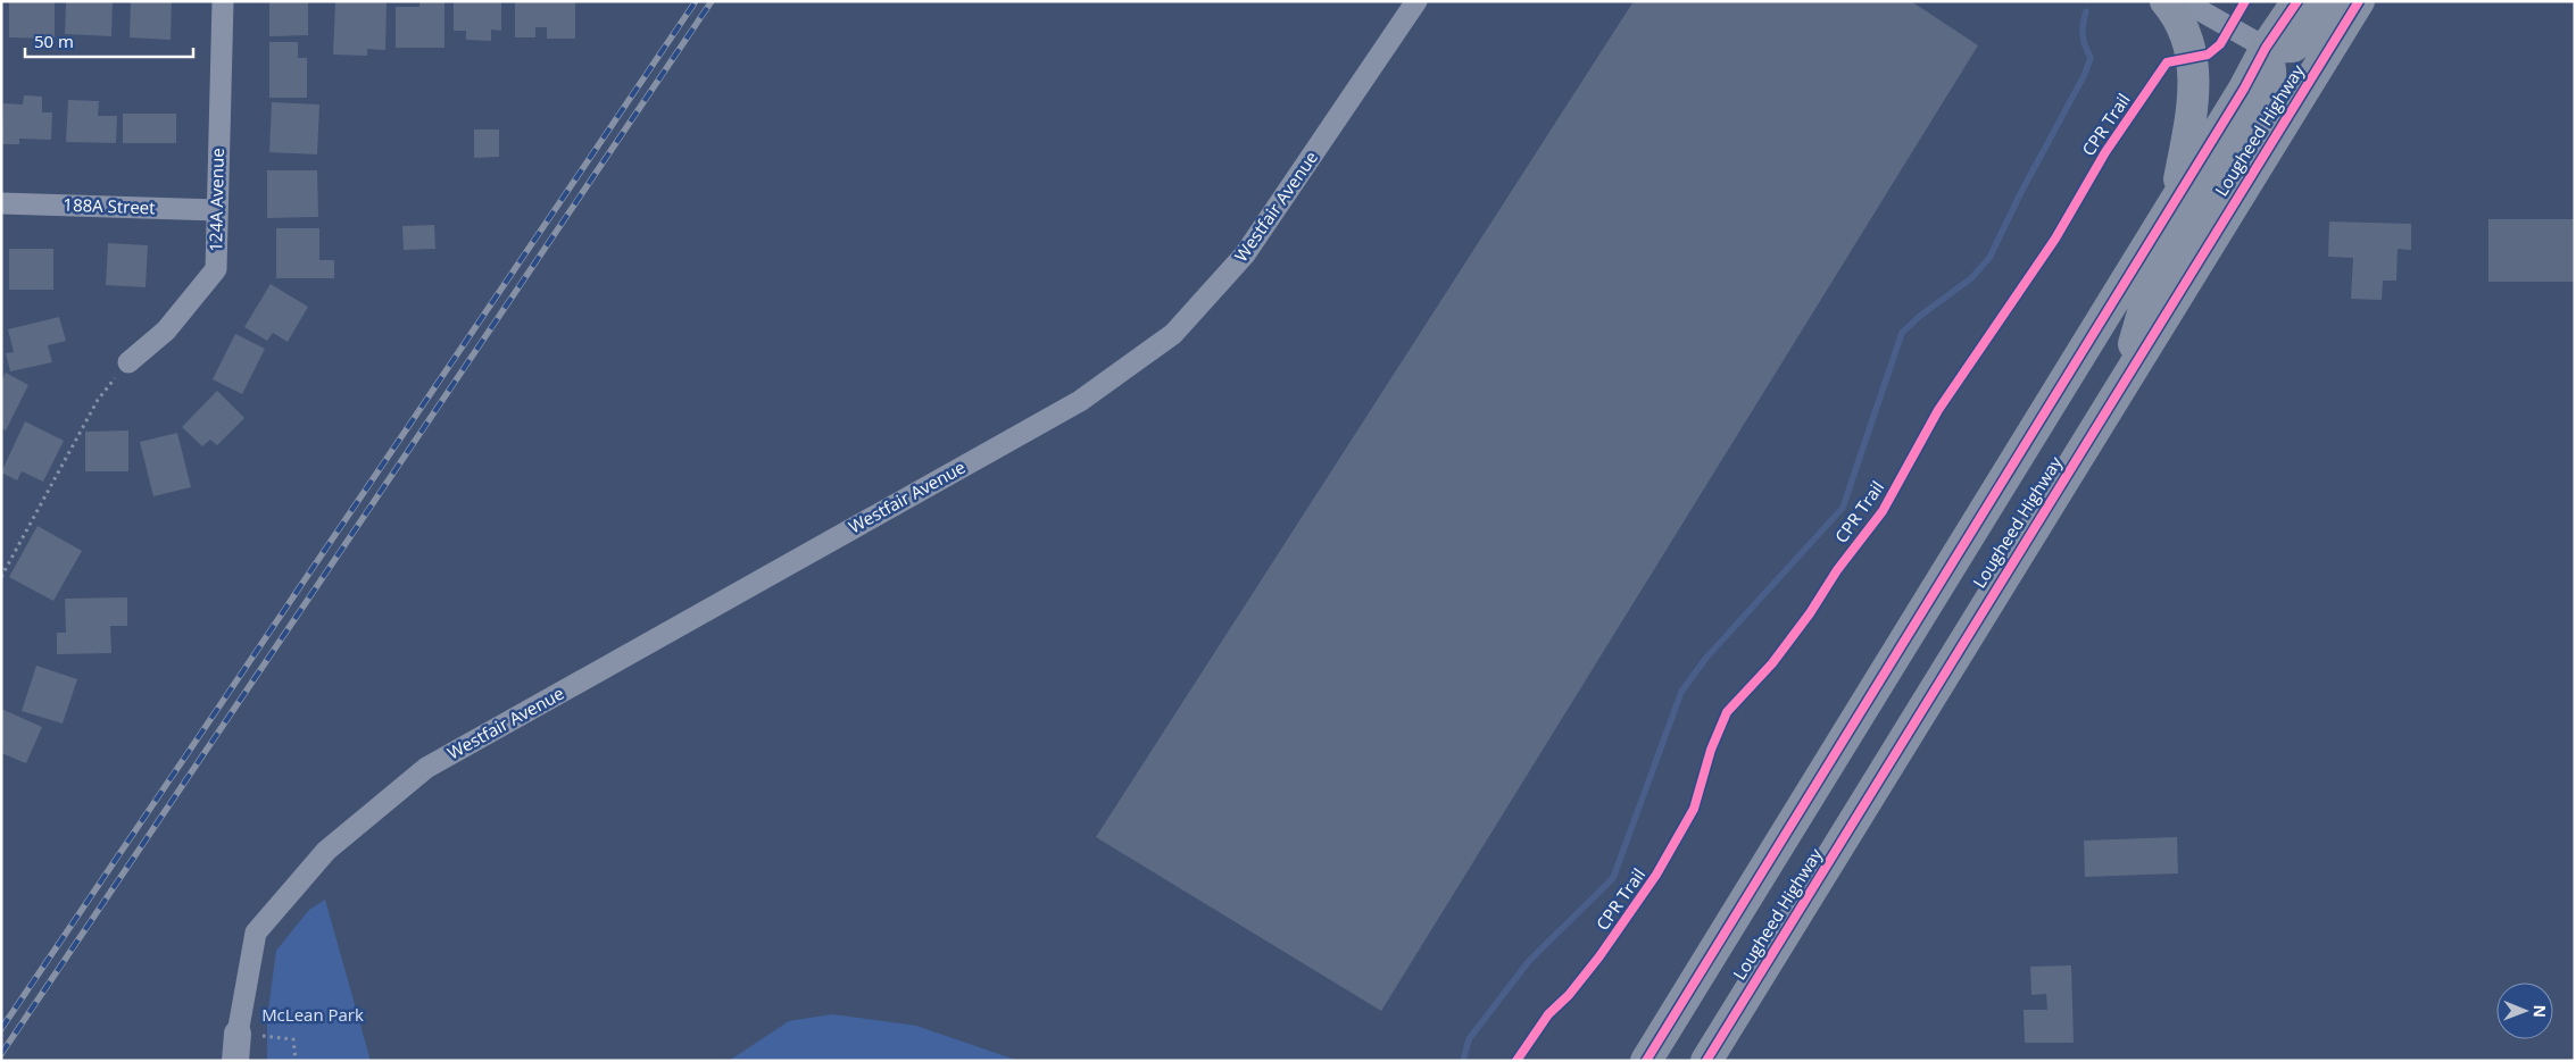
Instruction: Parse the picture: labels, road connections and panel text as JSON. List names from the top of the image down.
{
  "streets": {
    "highway": ["Lougheed Highway"],
    "street": ["124A Avenue", "188A Street", "Westfair Avenue"],
    "cycle path": ["CPR Trail"]
  },
  "crossings": [
    ["124A Avenue", "188A Street"]
  ],
  "parks": ["McLean Park"],
  "scale_bar": "50 m",
  "north": "right"
}
